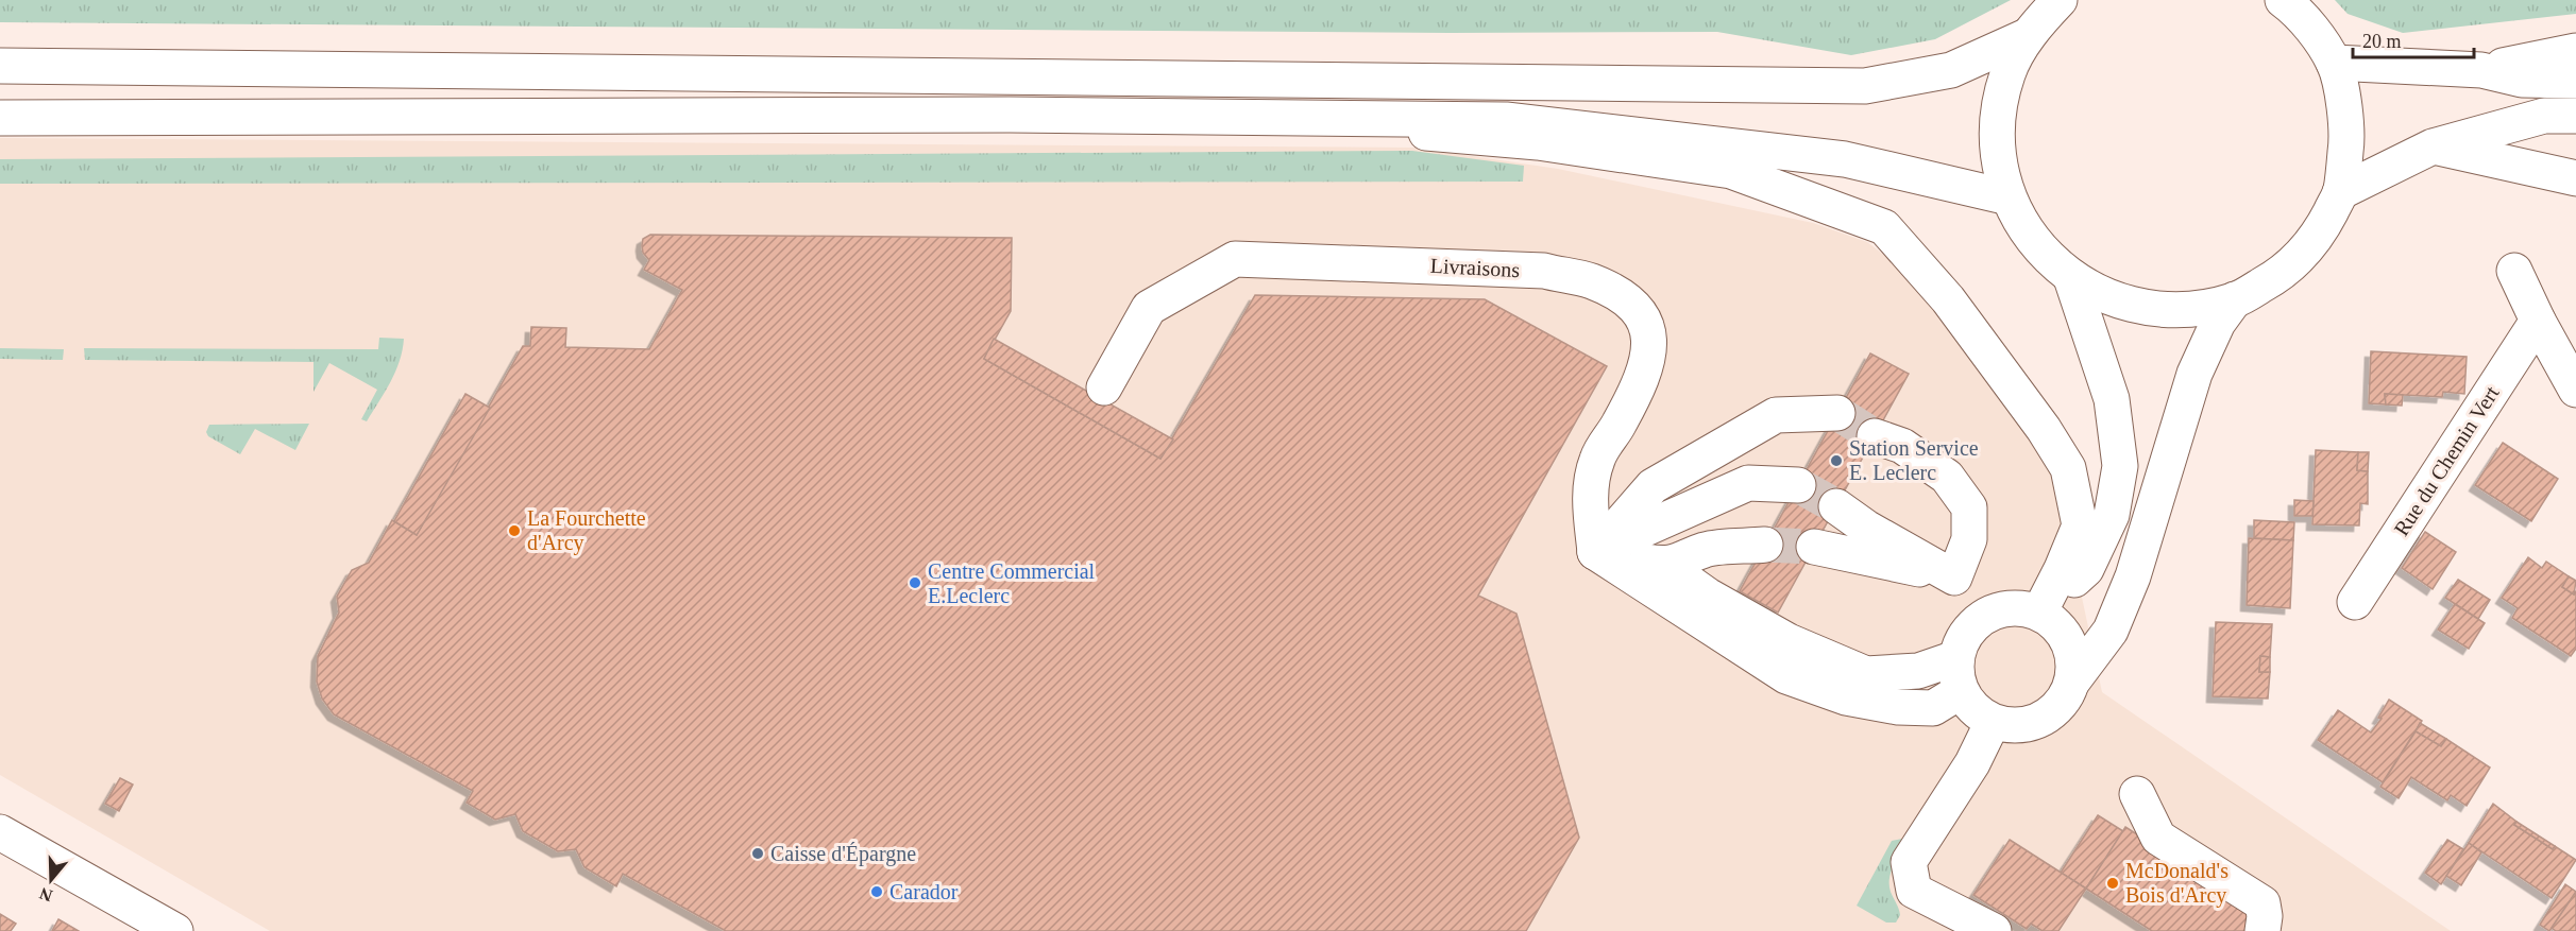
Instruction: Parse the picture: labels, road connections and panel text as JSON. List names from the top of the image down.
{
  "streets": {
    "main road": ["Livraisons", "Rue du Chemin Vert"]
  },
  "places": [
    "Station Service E. Leclerc",
    "La Fourchette d'Arcy",
    "Centre Commercial E.Leclerc",
    "Caisse d'Épargne",
    "McDonald's Bois d'Arcy",
    "Carador"
  ],
  "scale_bar": "20 m",
  "north": "bottom"
}
